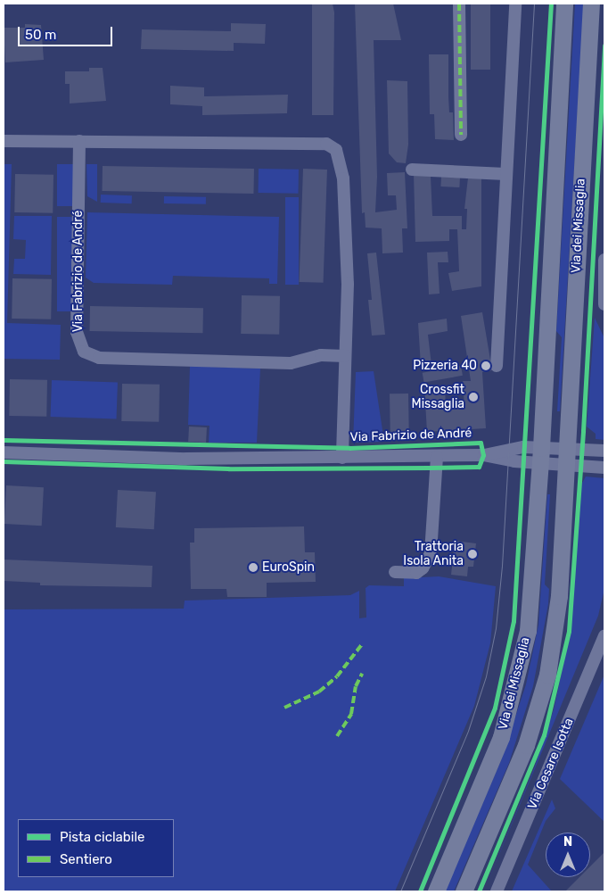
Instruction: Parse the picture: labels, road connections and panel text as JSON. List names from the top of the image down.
{
  "streets": {
    "main road": ["Via dei Missaglia"],
    "street": ["Via Fabrizio de André", "Via Cesare Isotta"]
  },
  "crossings": [
    ["Via dei Missaglia", "Via Fabrizio de André"]
  ],
  "places": [
    "Pizzeria 40",
    "Crossfit Missaglia",
    "Trattoria Isola Anita",
    "EuroSpin"
  ],
  "legend": ["Pista ciclabile", "Sentiero"],
  "scale_bar": "50 m",
  "north": "top"
}
